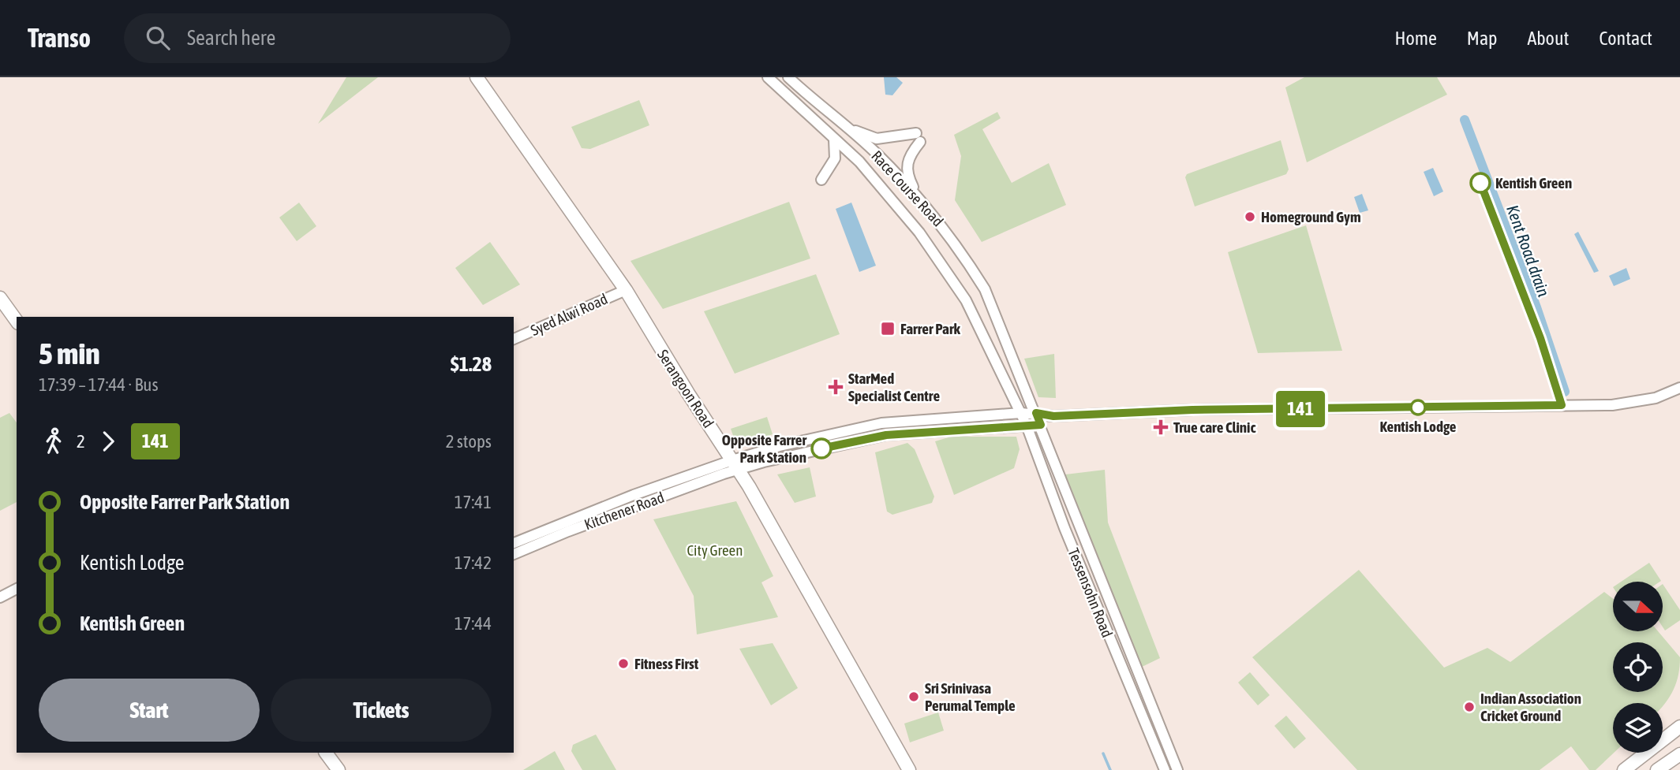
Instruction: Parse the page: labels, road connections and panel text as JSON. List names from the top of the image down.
{
  "streets": {
    "main road": ["Serangoon Road"],
    "street": [
      "Race Course Road",
      "Syed Alwi Road",
      "Kitchener Road",
      "Tessensohn Road"
    ]
  },
  "crossings": [
    ["Race Course Road", "Tessensohn Road"],
    ["Syed Alwi Road", "Serangoon Road"],
    ["Serangoon Road", "Kitchener Road"]
  ],
  "water": ["Kent Road drain"],
  "parks": ["City Green"],
  "places": {
    "other": [
      "Kentish Green",
      "Homeground Gym",
      "Kentish Lodge",
      "Opposite Farrer Park Station",
      "Fitness First",
      "Sri Srinivasa Perumal Temple",
      "Indian Association Cricket Ground"
    ],
    "transit": ["Farrer Park"],
    "health": ["StarMed Specialist Centre", "True care Clinic"]
  },
  "lines": ["bus line 141"],
  "north": "right",
  "page": {
    "header": "Transo",
    "search": "Search here",
    "nav": [
      "Home",
      "Map",
      "About",
      "Contact"
    ],
    "on_map": "141",
    "heading": ["5 min", "17:39 – 17:44 · Bus", "$1.28"],
    "legs": ["2", "141", "2 stops"],
    "list": [
      {
        "name": "Opposite Farrer Park Station",
        "value": "17:41"
      },
      {
        "name": "Kentish Lodge",
        "value": "17:42"
      },
      {
        "name": "Kentish Green",
        "value": "17:44"
      }
    ],
    "buttons": ["Start", "Tickets"]
  }
}
